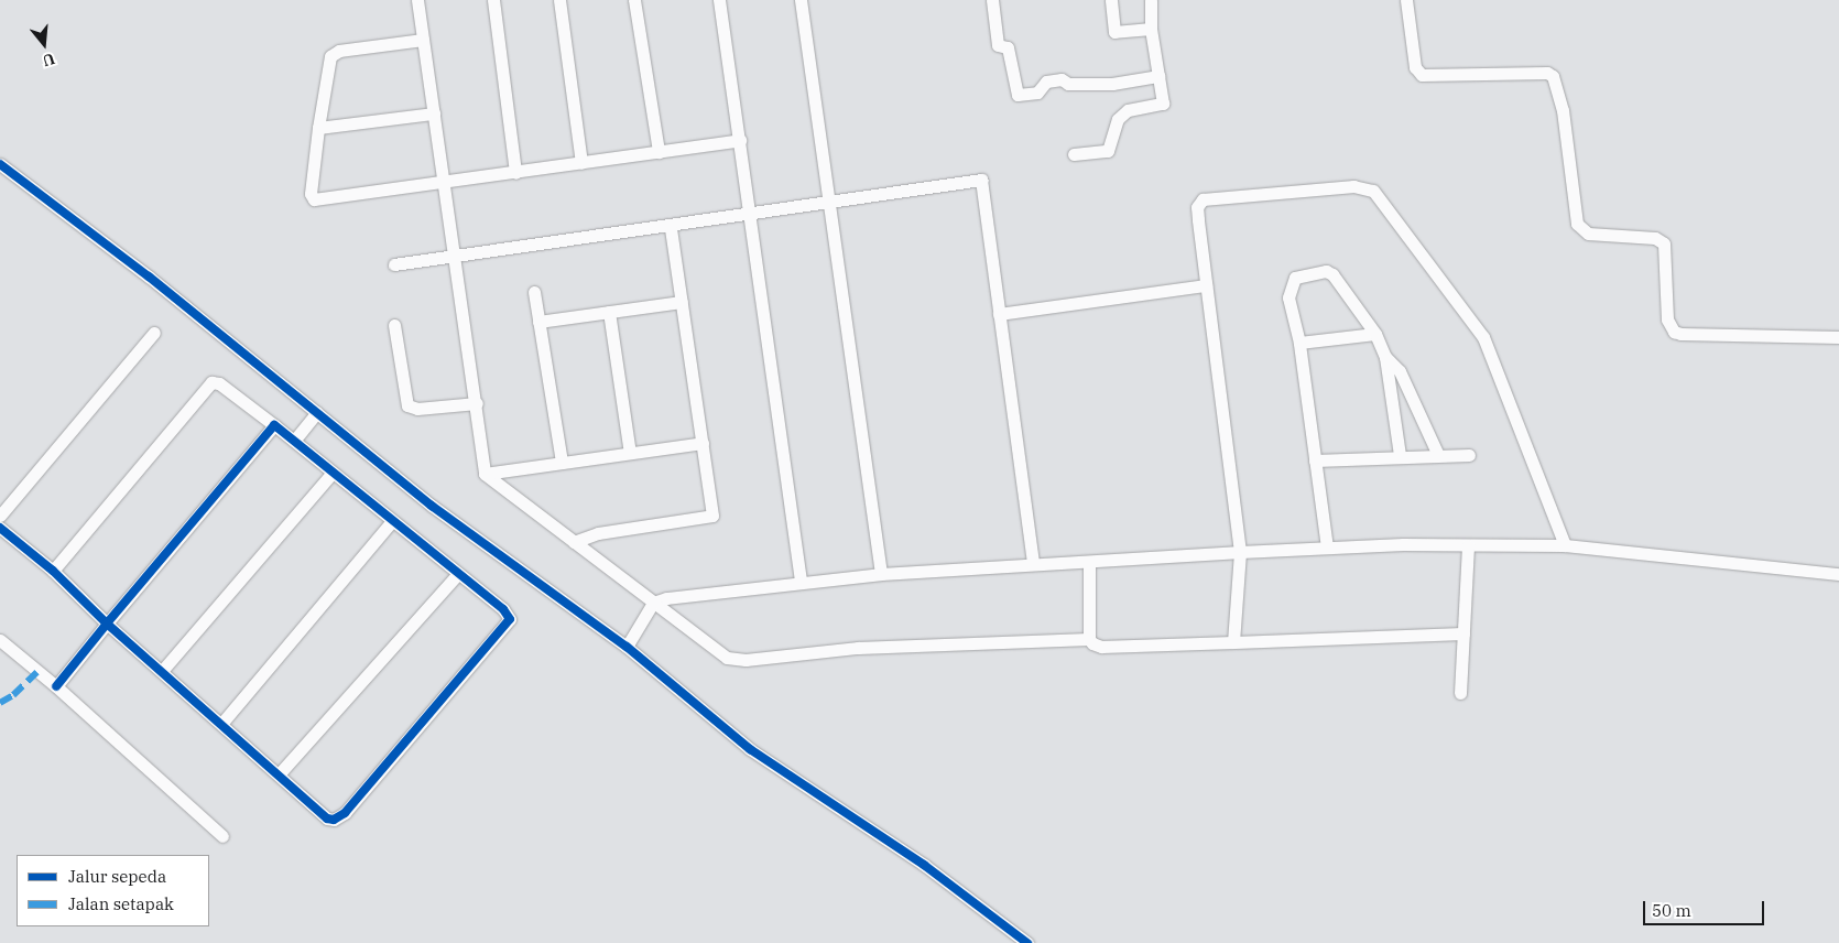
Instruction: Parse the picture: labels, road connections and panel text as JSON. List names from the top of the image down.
{
  "legend": ["Jalur sepeda", "Jalan setapak"],
  "scale_bar": "50 m",
  "north": "bottom"
}
